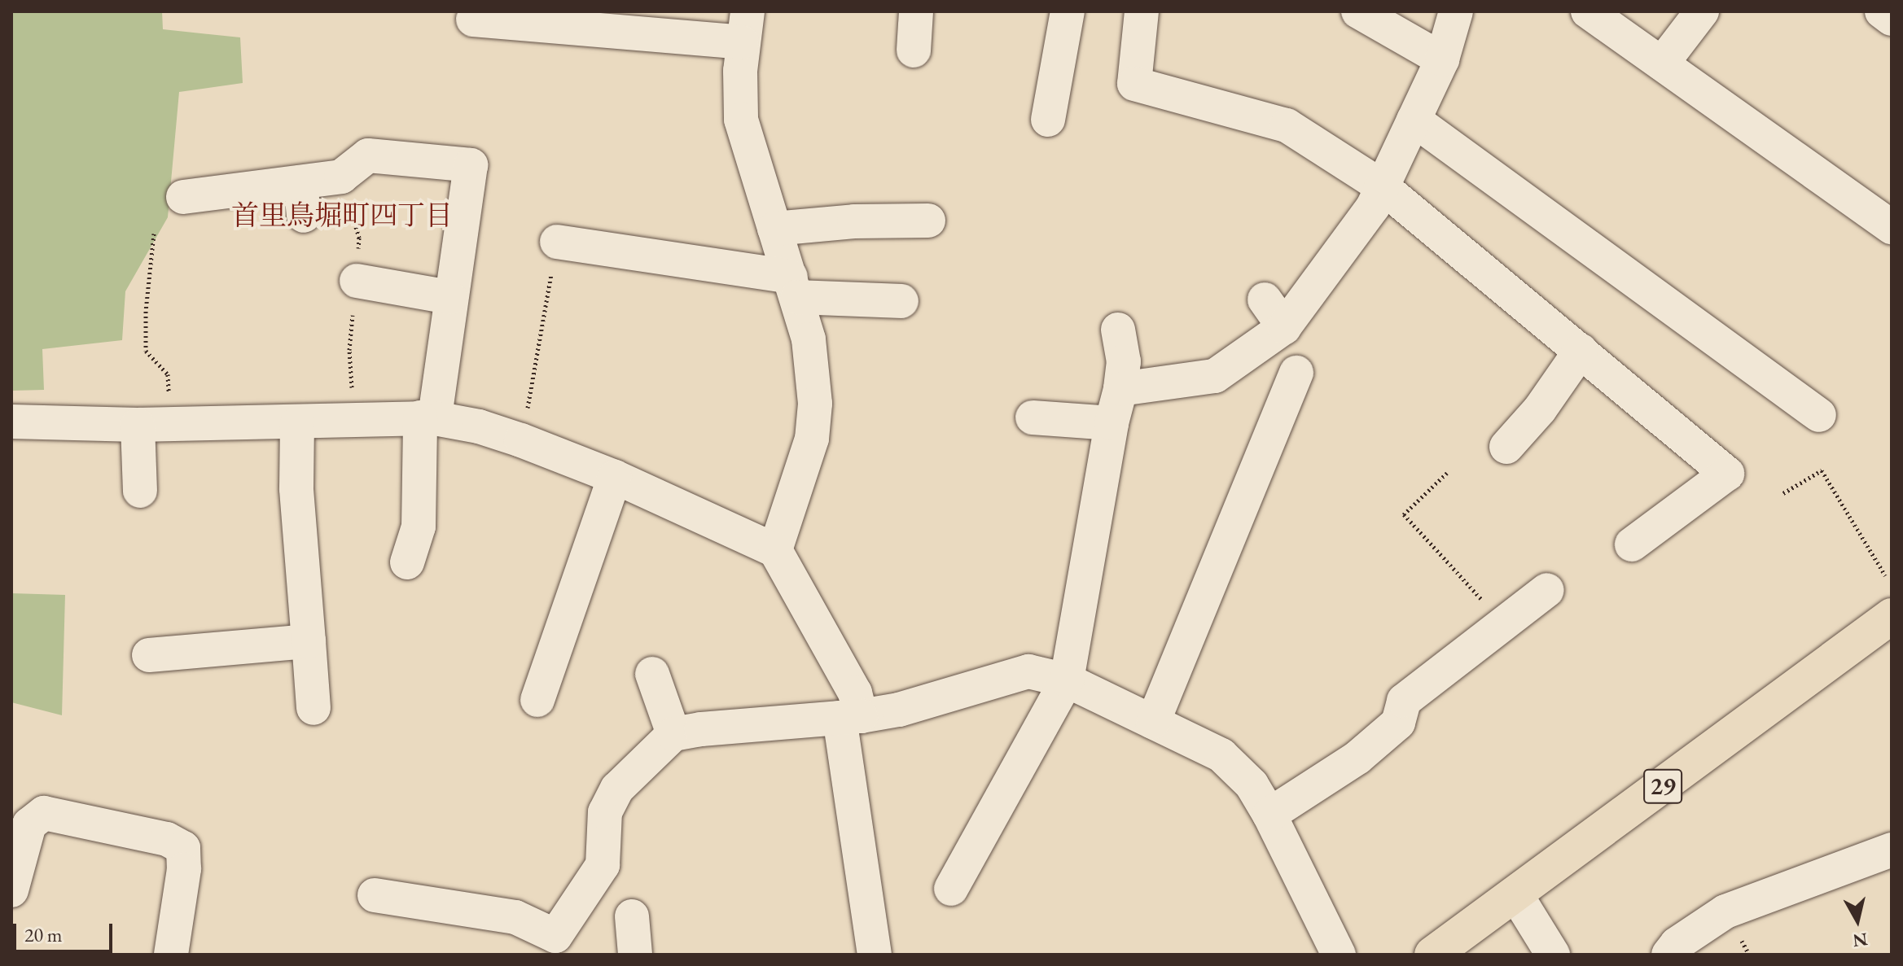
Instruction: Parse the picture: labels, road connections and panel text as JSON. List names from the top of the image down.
{
  "streets": {
    "main road": ["29"]
  },
  "districts": ["首里鳥堀町四丁目"],
  "scale_bar": "20 m",
  "north": "bottom"
}
